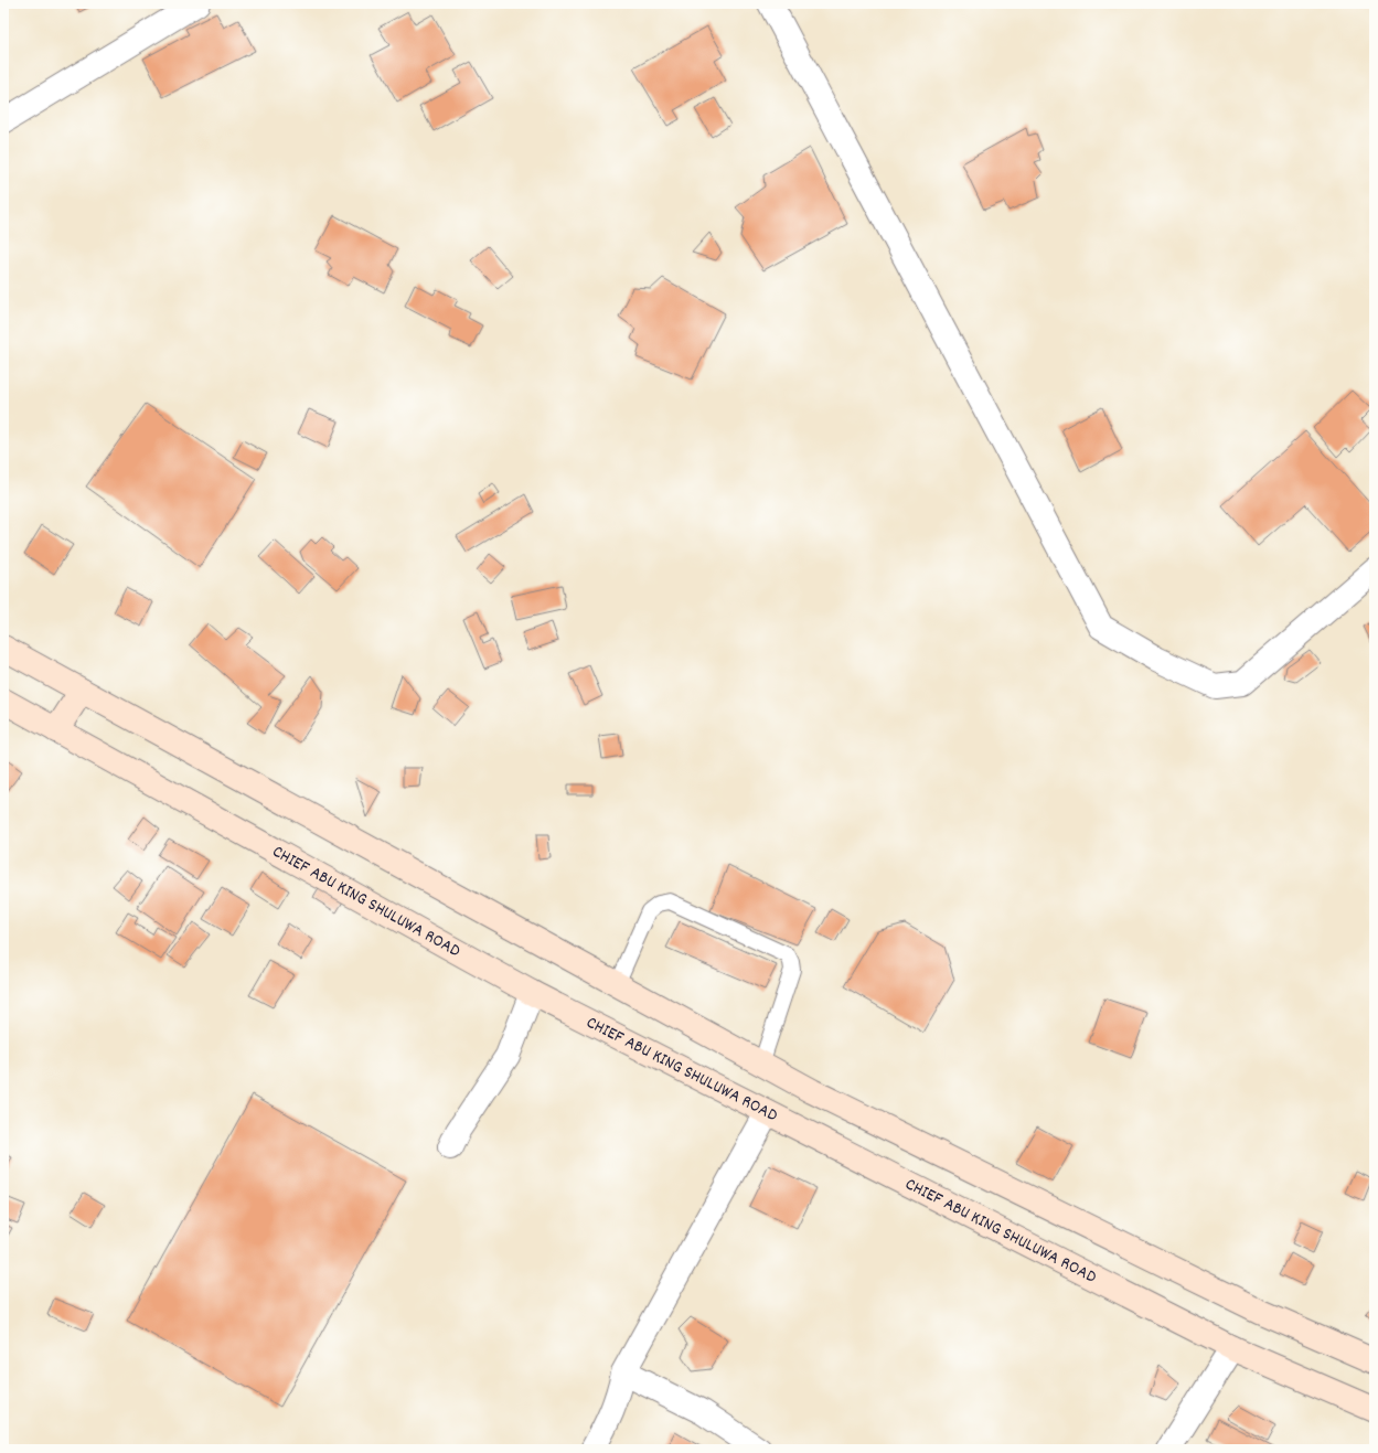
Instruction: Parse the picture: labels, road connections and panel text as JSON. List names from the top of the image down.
{
  "streets": {
    "street": ["CHIEF ABU KING SHULUWA ROAD"]
  }
}
